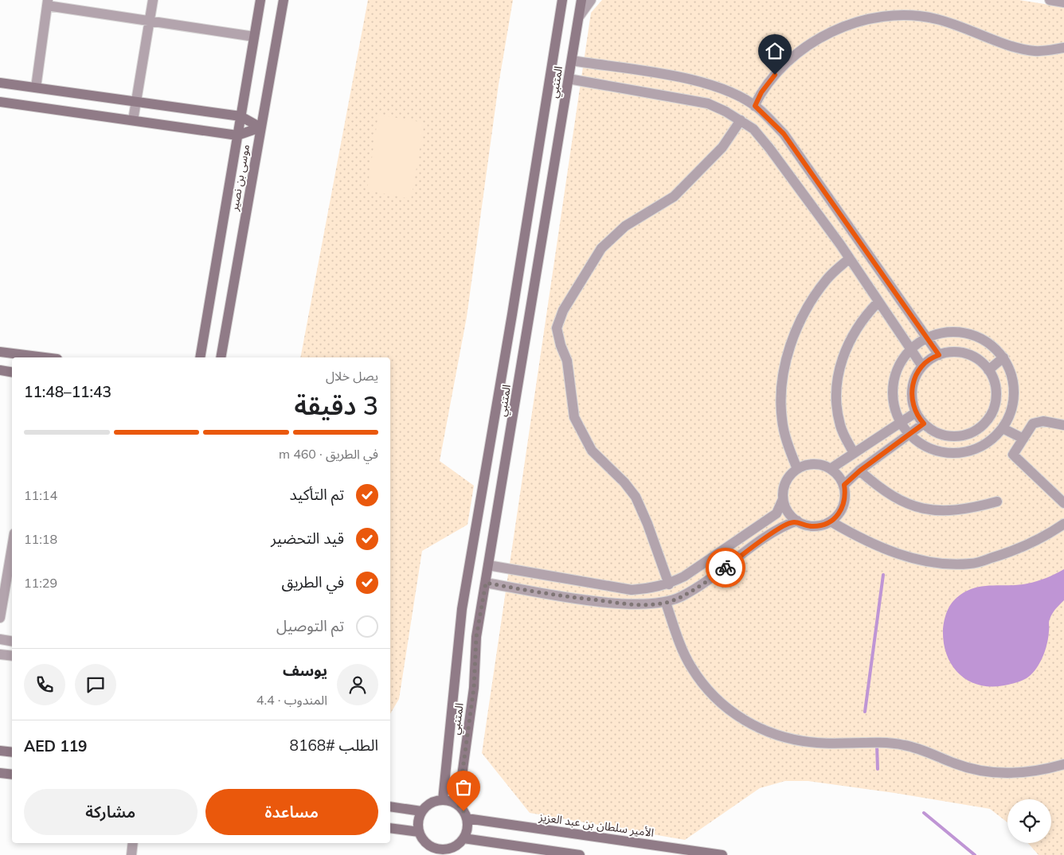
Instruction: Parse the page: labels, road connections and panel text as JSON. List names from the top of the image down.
{
  "streets": {
    "street": ["المتنبي", "موسى بن نصير", "الأمير سلطان بن عبد العزيز"]
  },
  "crossings": [
    ["المتنبي", "الأمير سلطان بن عبد العزيز"]
  ],
  "page": {
    "heading": ["3 دقيقة", "يصل خلال", "11:43–11:48"],
    "panel": [
      "يوسف",
      "المندوب · 4.4",
      "الطلب #8168",
      "AED 119"
    ],
    "bar": "في الطريق · 460 m",
    "list": [
      ["تم التأكيد", "11:14"],
      ["قيد التحضير", "11:18"],
      ["في الطريق", "11:29"],
      "تم التوصيل"
    ],
    "buttons": ["مساعدة", "مشاركة"]
  }
}
